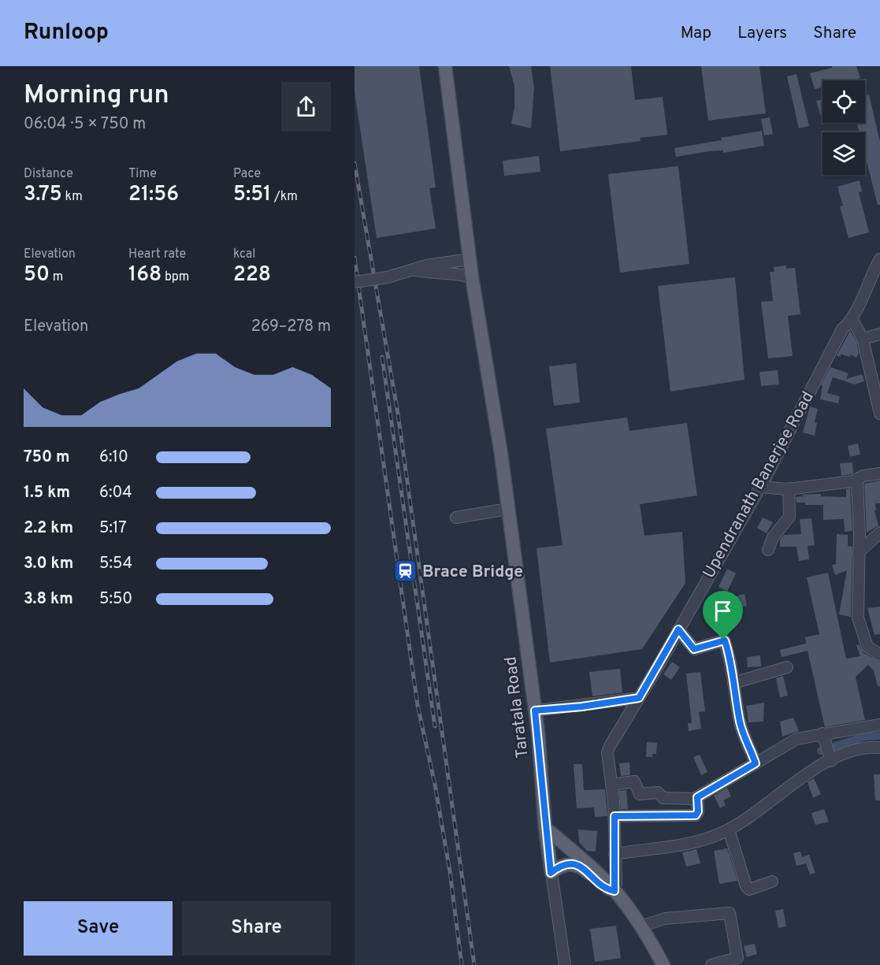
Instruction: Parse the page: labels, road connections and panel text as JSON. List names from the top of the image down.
{
  "streets": {
    "main road": ["Taratala Road"],
    "street": ["Upendranath Banerjee Road"]
  },
  "places": {
    "station": ["Brace Bridge"]
  },
  "page": {
    "header": "Runloop",
    "nav": ["Map", "Layers", "Share"],
    "heading": ["Morning run", "06:04 · 5 × 750 m"],
    "stats": [
      ["Distance", "3.75 km"],
      ["Time", "21:56"],
      ["Pace", "5:51 /km"],
      ["Elevation", "50 m"],
      ["Heart rate", "168 bpm"],
      ["kcal", "228"]
    ],
    "chart": ["Elevation", "269–278 m"],
    "list": [
      {
        "name": "750 m",
        "note": "6:10"
      },
      {
        "name": "1.5 km",
        "note": "6:04"
      },
      {
        "name": "2.2 km",
        "note": "5:17"
      },
      {
        "name": "3.0 km",
        "note": "5:54"
      },
      {
        "name": "3.8 km",
        "note": "5:50"
      }
    ],
    "buttons": ["Save", "Share"]
  }
}
